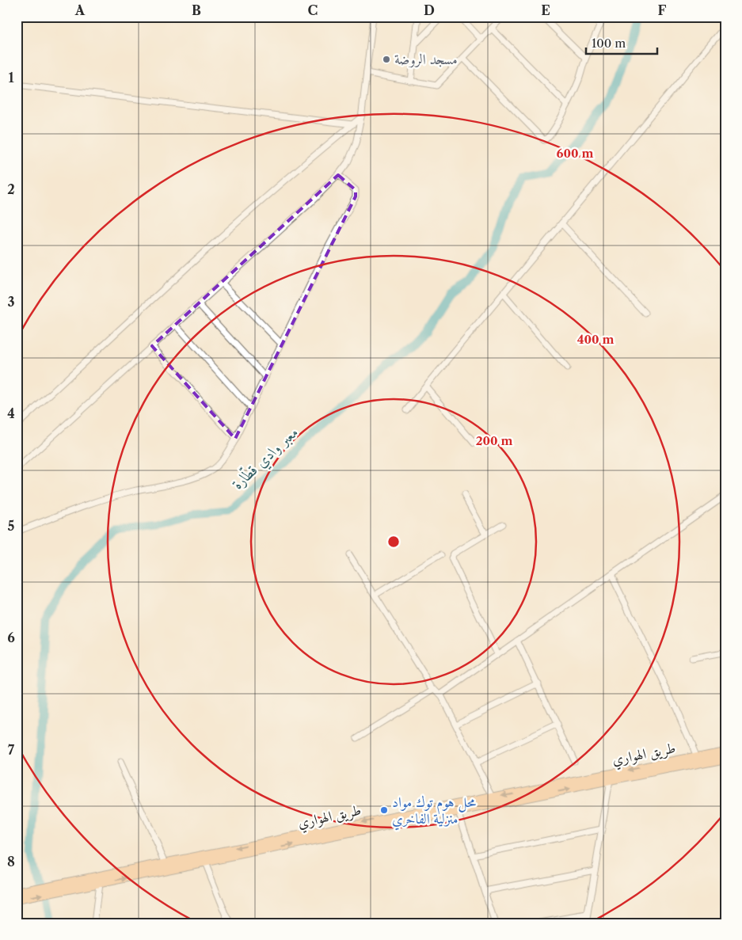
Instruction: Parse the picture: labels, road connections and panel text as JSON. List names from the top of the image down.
{
  "streets": {
    "highway": ["طريق الهواري"]
  },
  "water": ["معبر وادي قطّارة"],
  "places": ["مسجد الروضة", "محل هوم توك مواد منزلية الفاخري"],
  "scale_bar": "100 m",
  "grid": {
    "columns": [
      "A",
      "B",
      "C",
      "D",
      "E",
      "F"
    ],
    "rows": [
      "1",
      "2",
      "3",
      "4",
      "5",
      "6",
      "7",
      "8"
    ]
  },
  "rings": ["600 m", "400 m", "200 m"]
}
